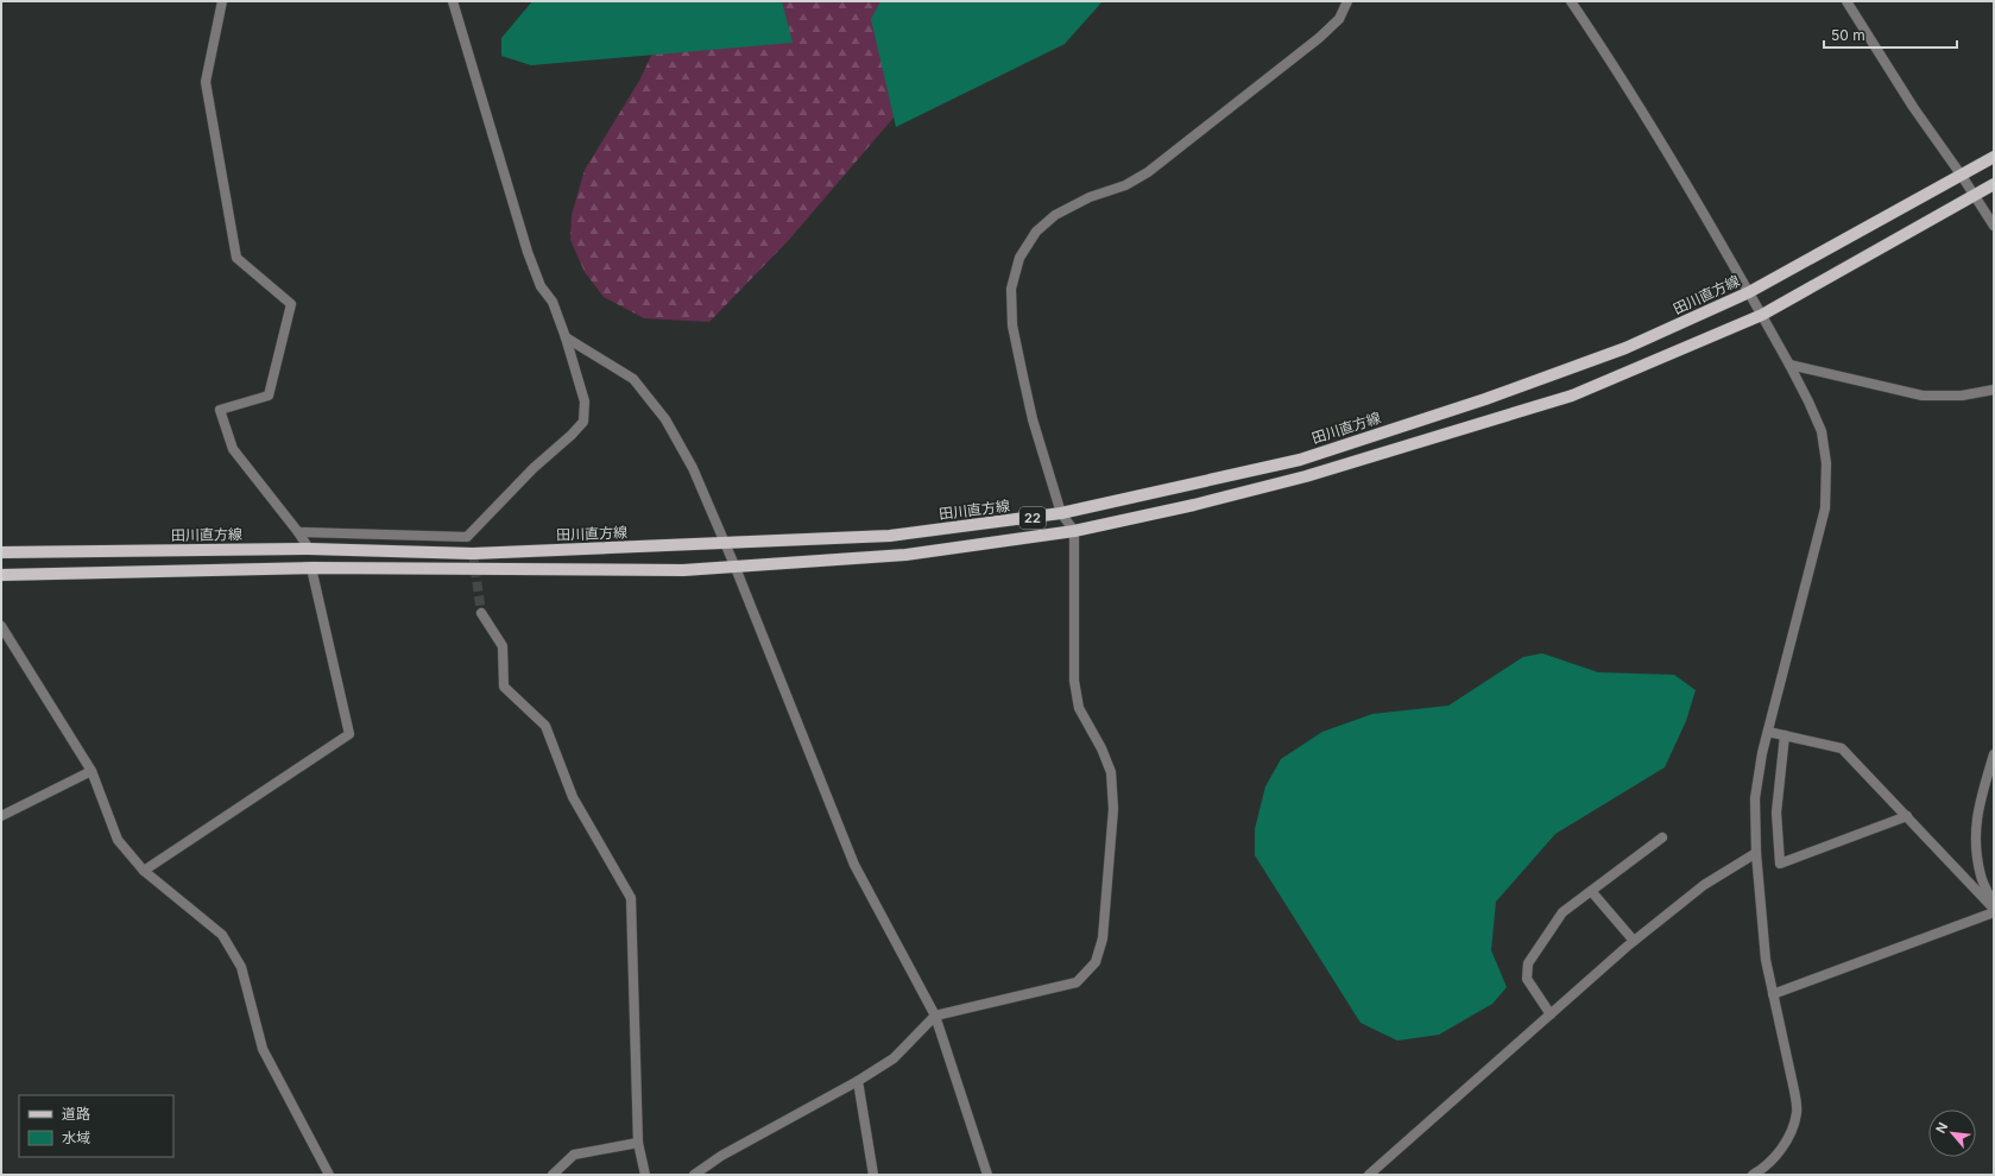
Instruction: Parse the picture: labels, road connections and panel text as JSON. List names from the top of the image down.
{
  "streets": {
    "main road": ["田川直方線", "22"]
  },
  "legend": ["道路", "水域"],
  "scale_bar": "50 m",
  "north": "top left"
}
